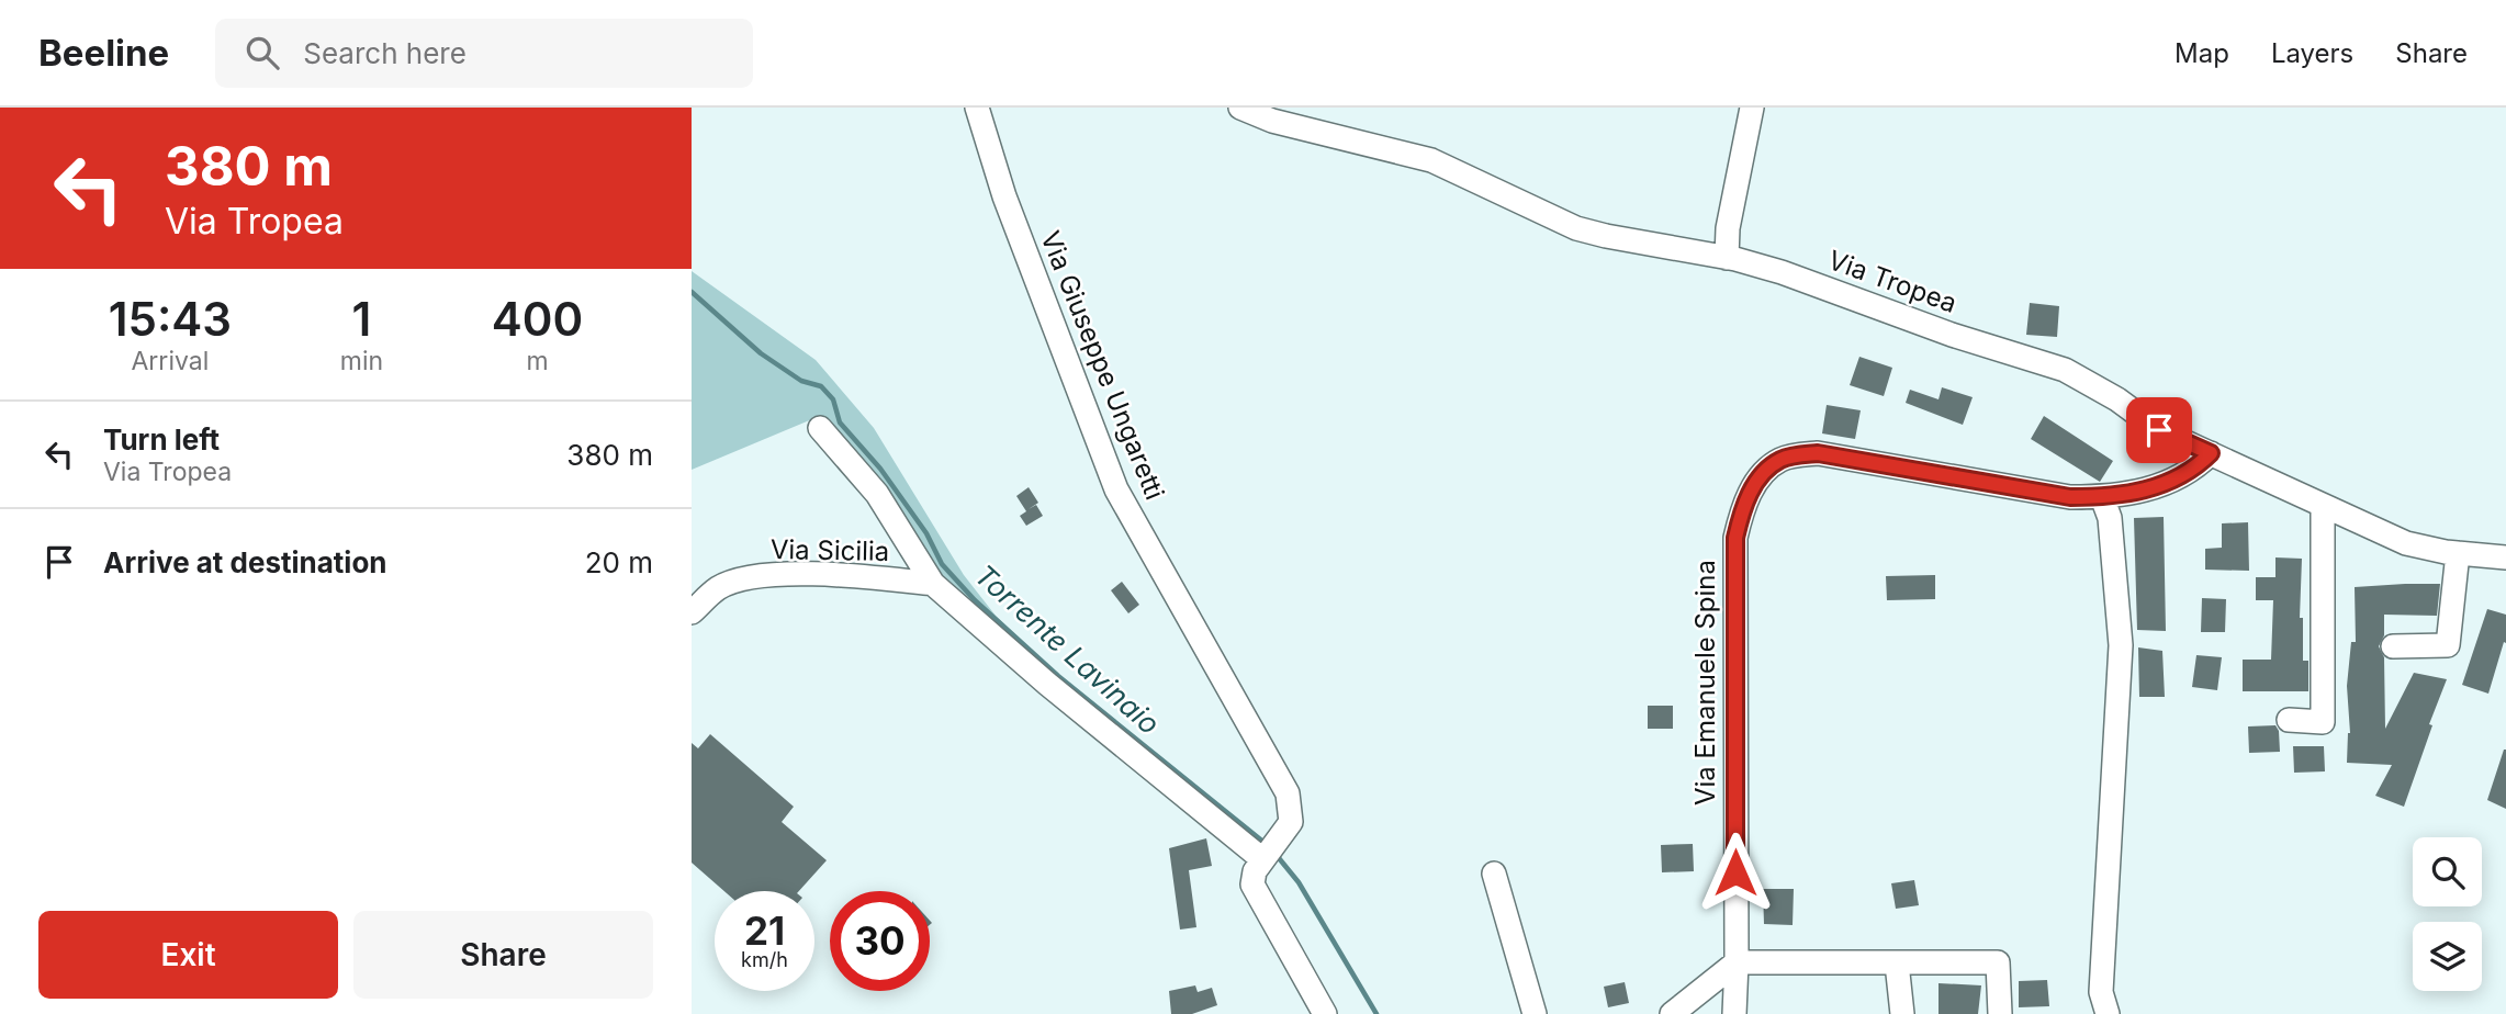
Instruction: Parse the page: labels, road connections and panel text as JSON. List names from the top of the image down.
{
  "streets": {
    "street": [
      "Via Tropea",
      "Via Giuseppe Ungaretti",
      "Via Sicilia",
      "Via Emanuele Spina"
    ]
  },
  "crossings": [
    ["Via Tropea", "Via Emanuele Spina"]
  ],
  "water": ["Torrente Lavinaio"],
  "page": {
    "header": "Beeline",
    "search": "Search here",
    "nav": ["Map", "Layers", "Share"],
    "turn": ["380 m", "Via Tropea"],
    "eta": [
      "15:43",
      "Arrival",
      "1",
      "min",
      "400",
      "m"
    ],
    "list": [
      {
        "name": "Turn left",
        "note": "Via Tropea",
        "value": "380 m"
      },
      {
        "name": "Arrive at destination",
        "value": "20 m"
      }
    ],
    "speed": "21 km/h",
    "limit": "30",
    "buttons": ["Exit", "Share"]
  }
}
